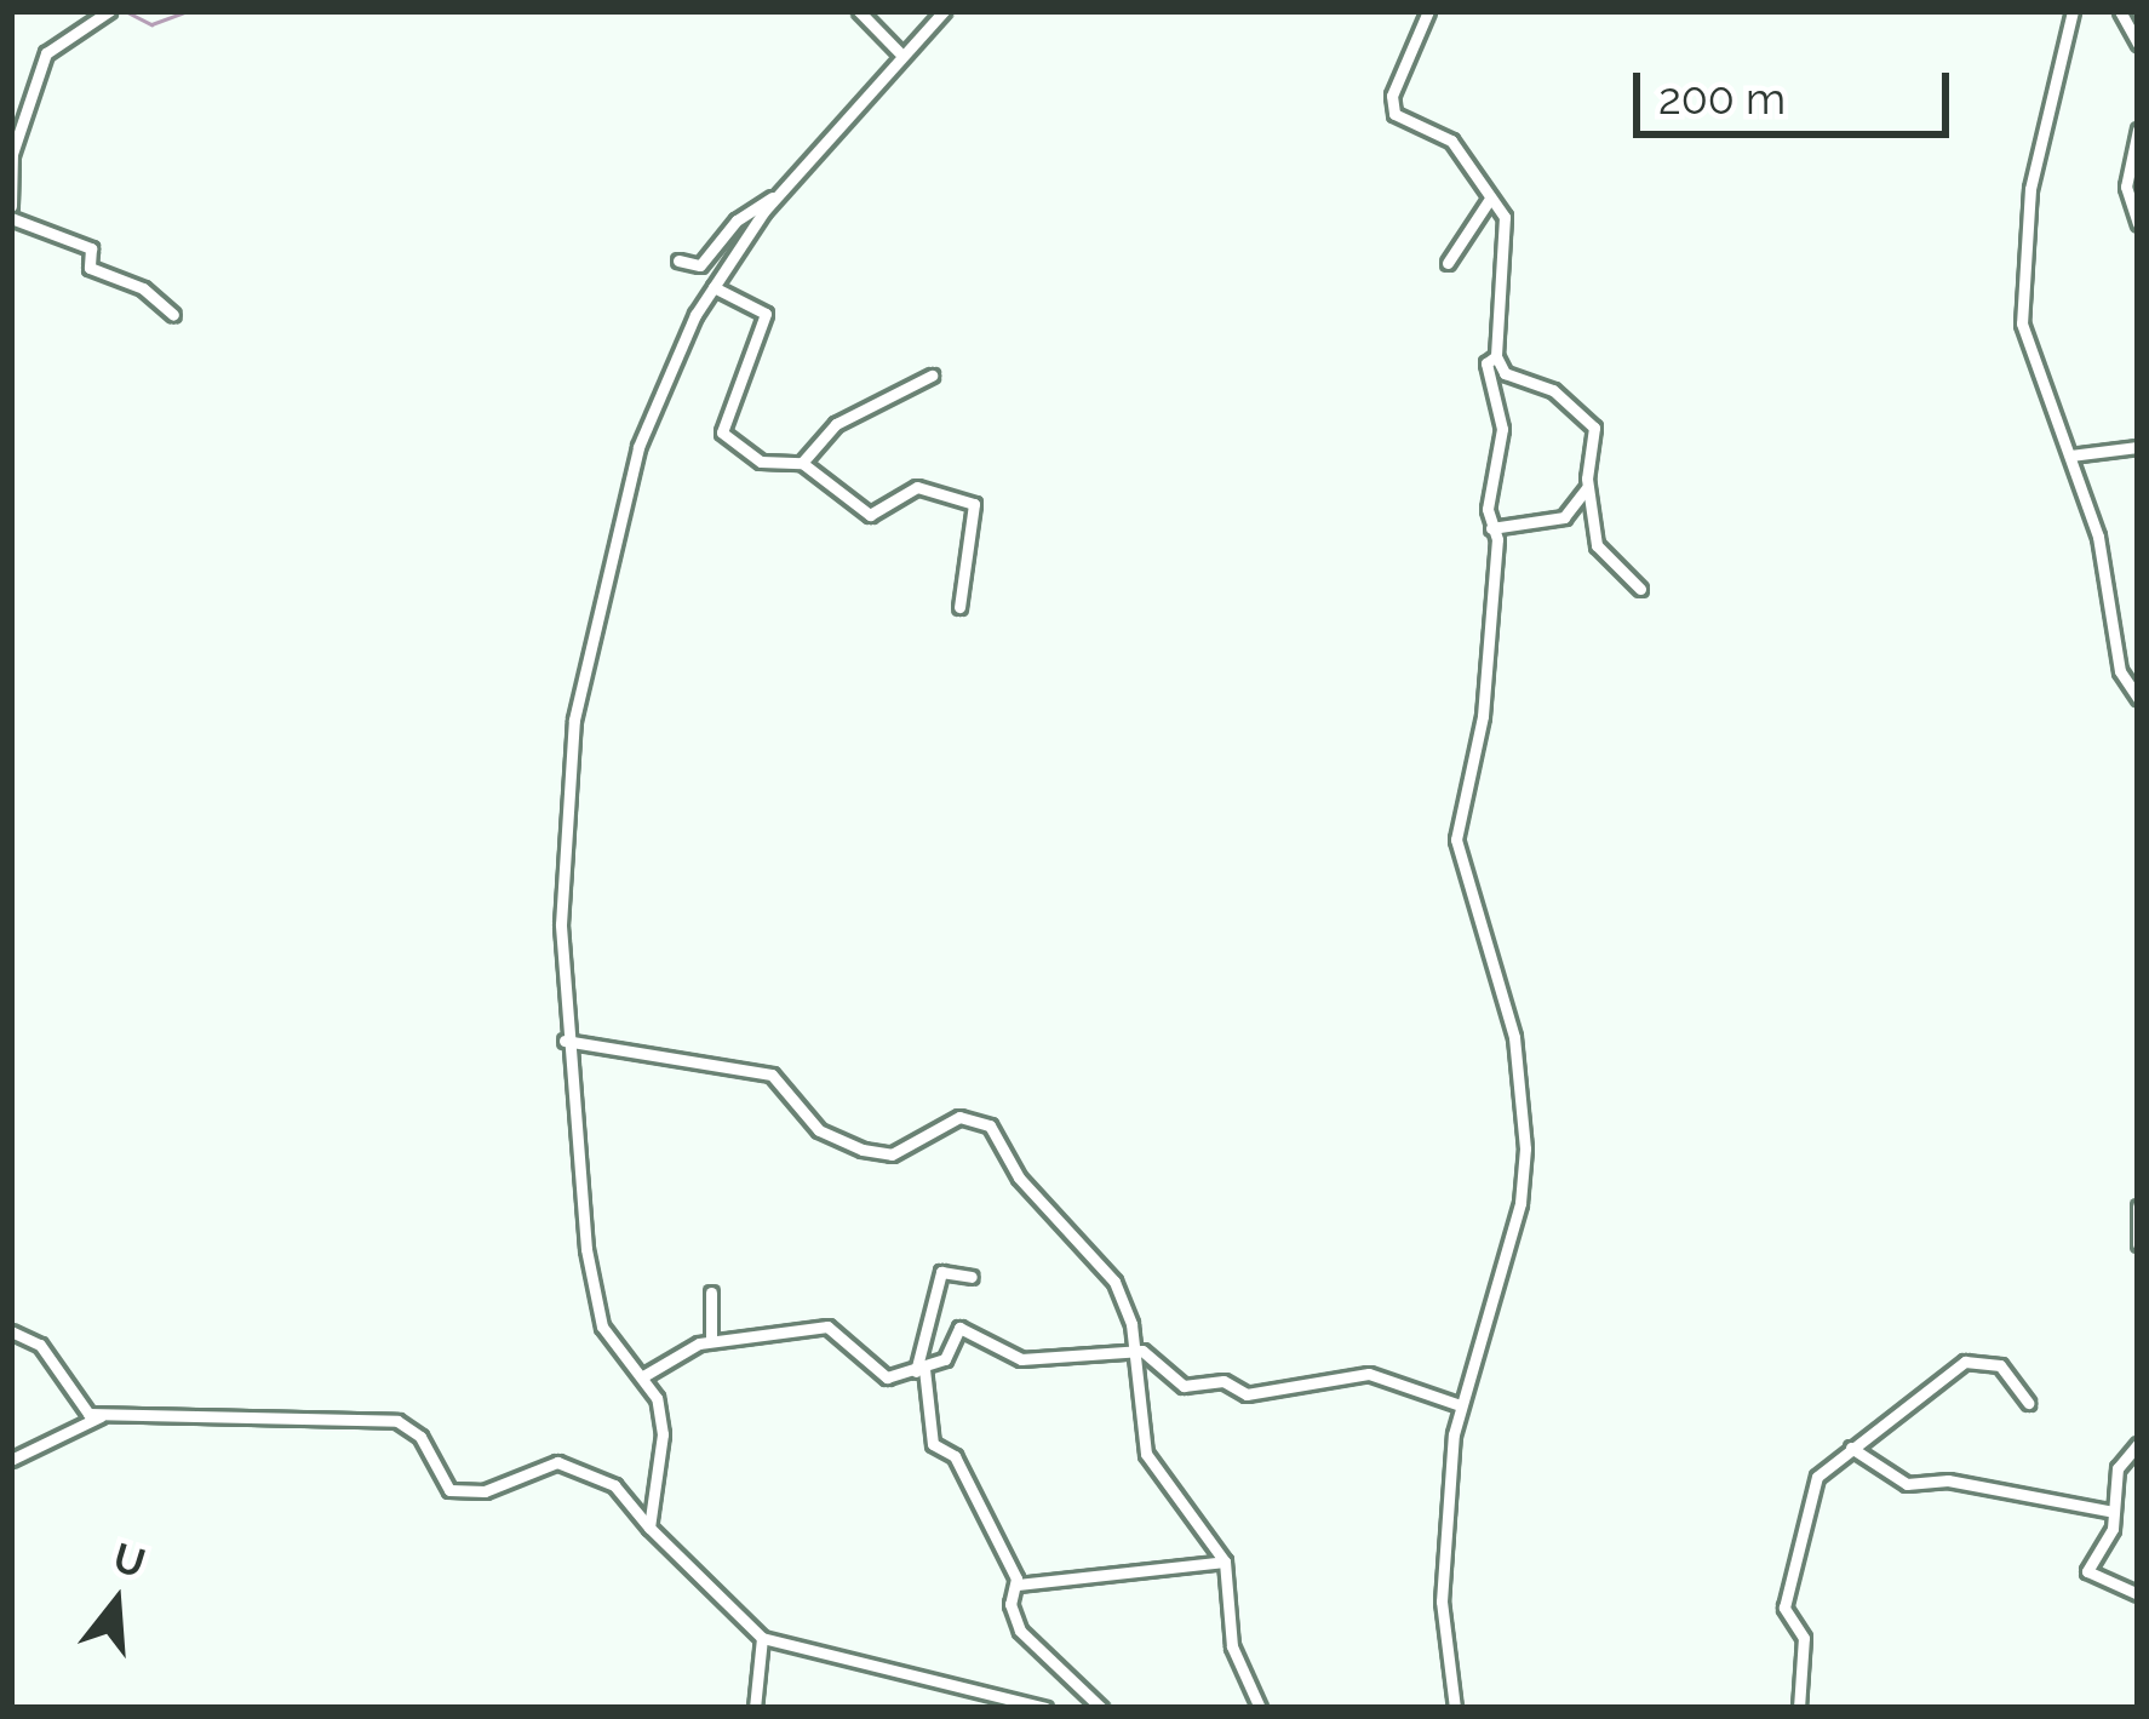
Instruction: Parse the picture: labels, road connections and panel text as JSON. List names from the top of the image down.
{
  "scale_bar": "200 m",
  "north": "top"
}
